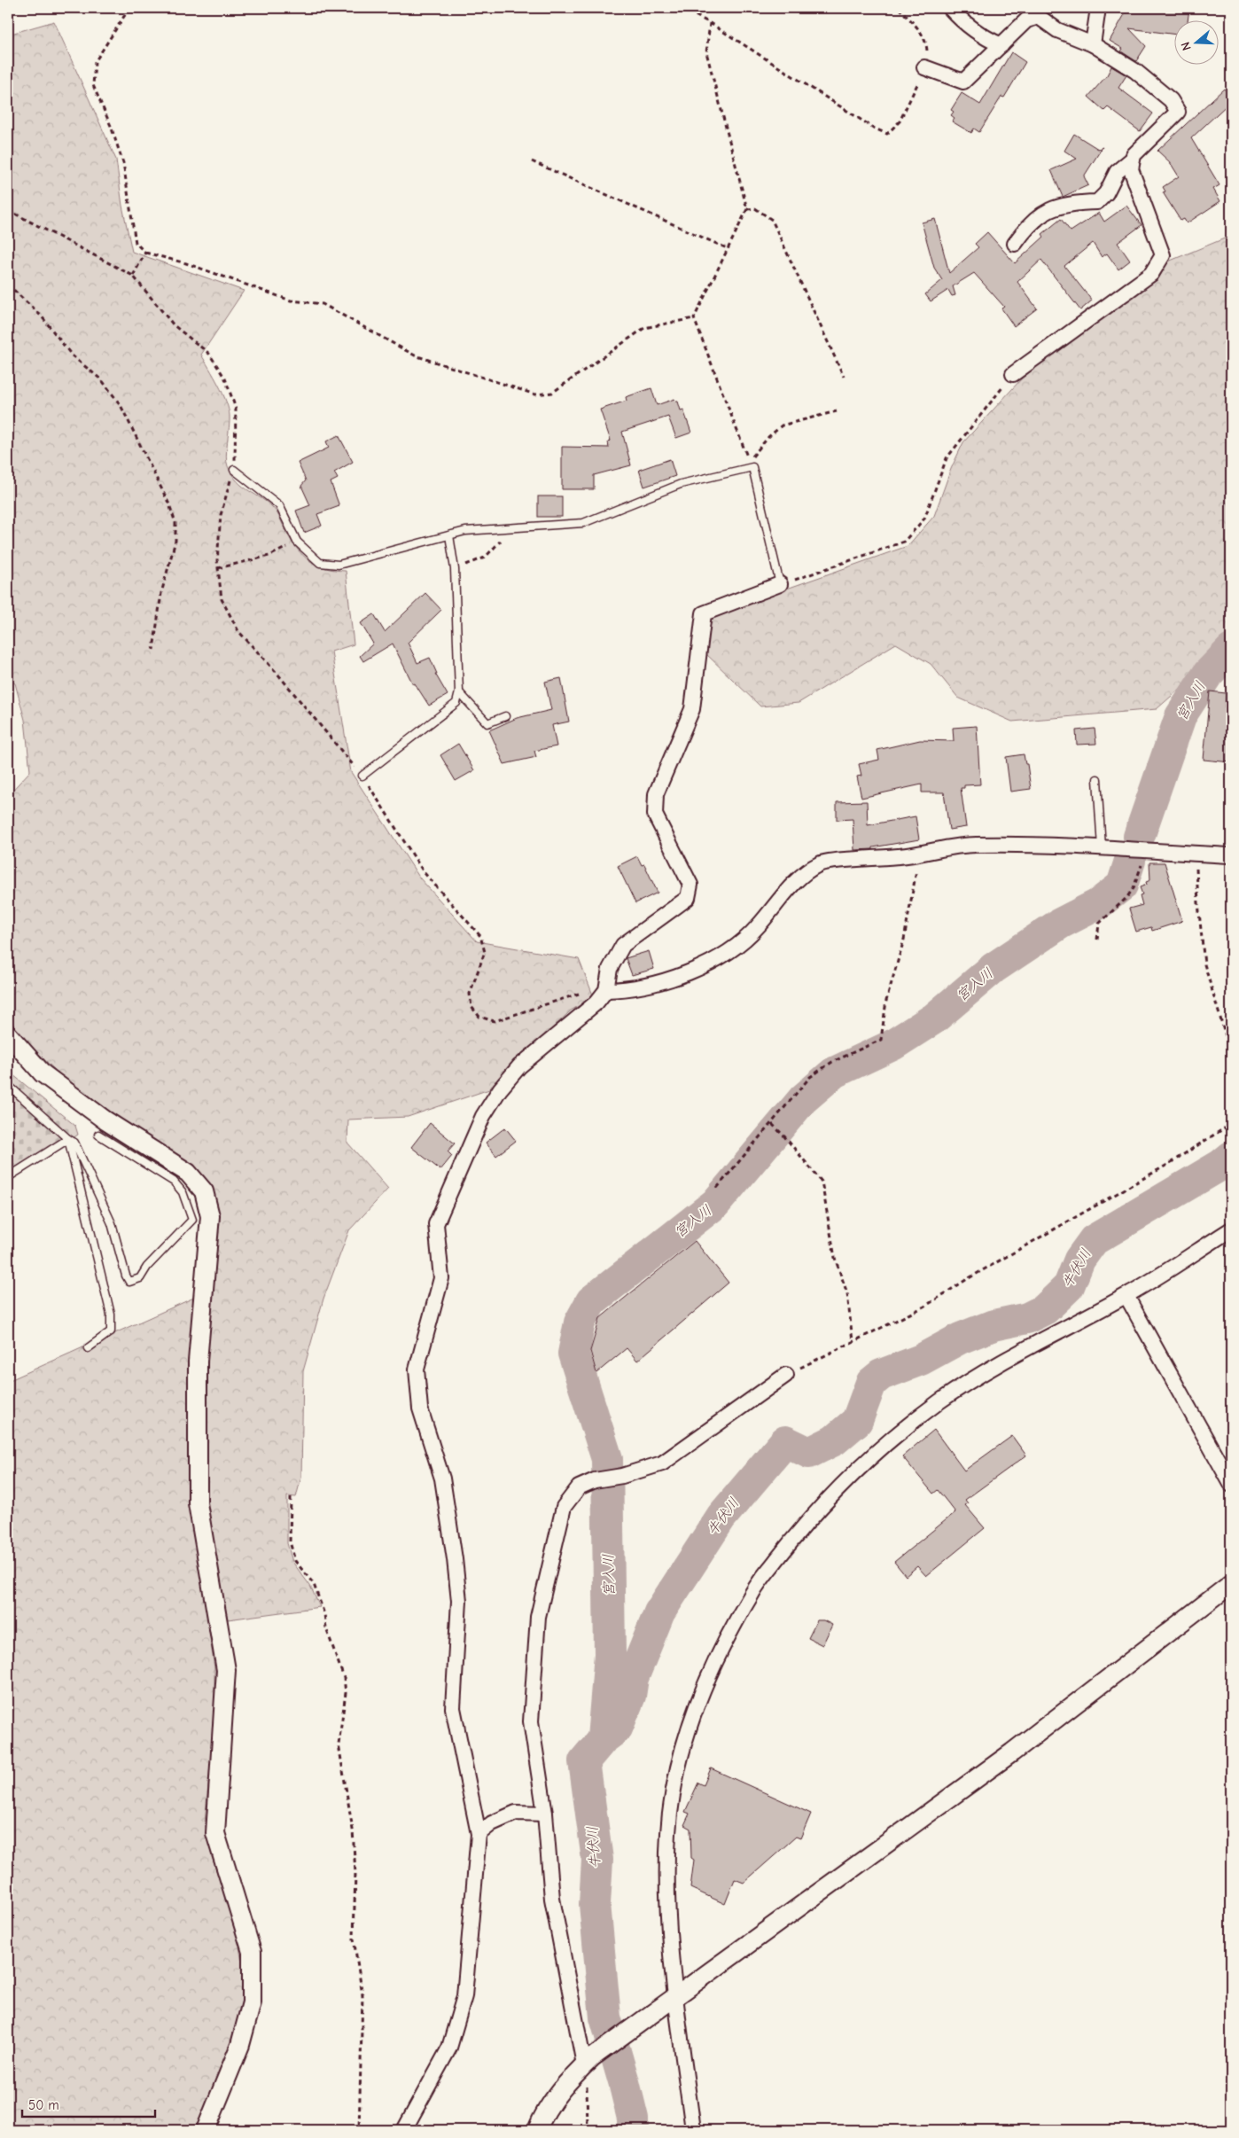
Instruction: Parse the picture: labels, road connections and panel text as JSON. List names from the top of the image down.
{
  "water": ["宮入川", "牛伏川"],
  "scale_bar": "50 m",
  "north": "left"
}
